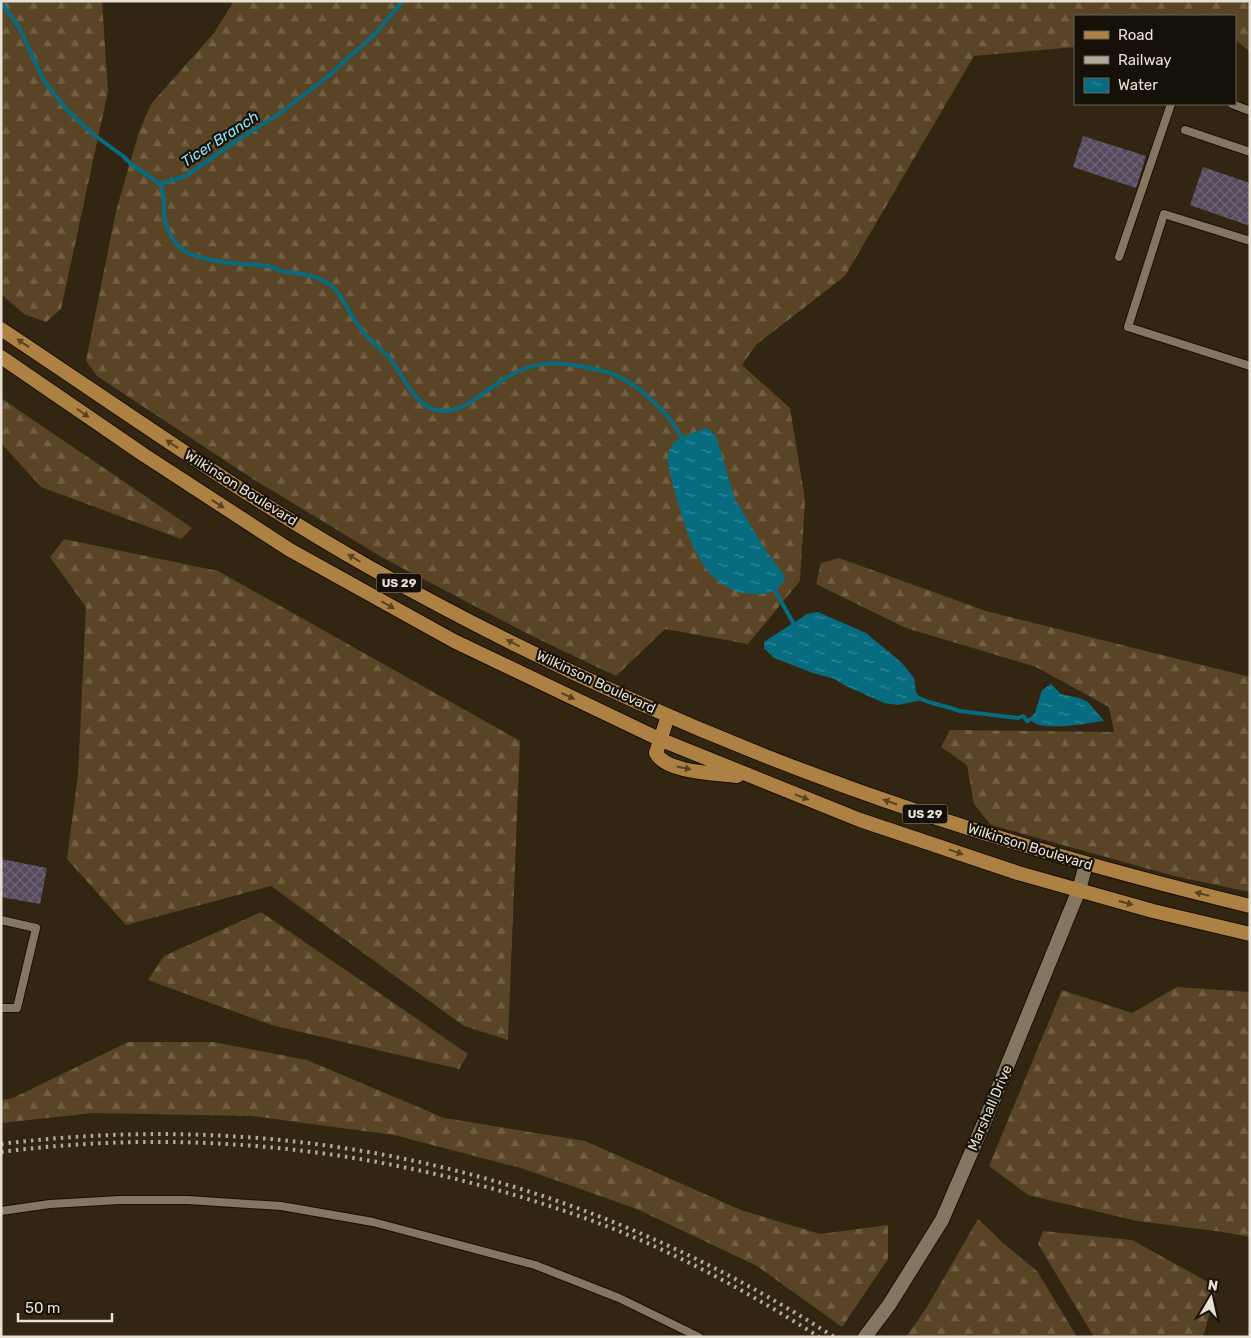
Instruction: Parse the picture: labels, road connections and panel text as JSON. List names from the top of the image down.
{
  "streets": {
    "main road": ["Wilkinson Boulevard", "US 29"],
    "street": ["Marshall Drive"]
  },
  "crossings": [
    ["Wilkinson Boulevard", "Marshall Drive"]
  ],
  "water": ["Ticer Branch"],
  "legend": ["Road", "Railway", "Water"],
  "scale_bar": "50 m",
  "north": "top"
}
